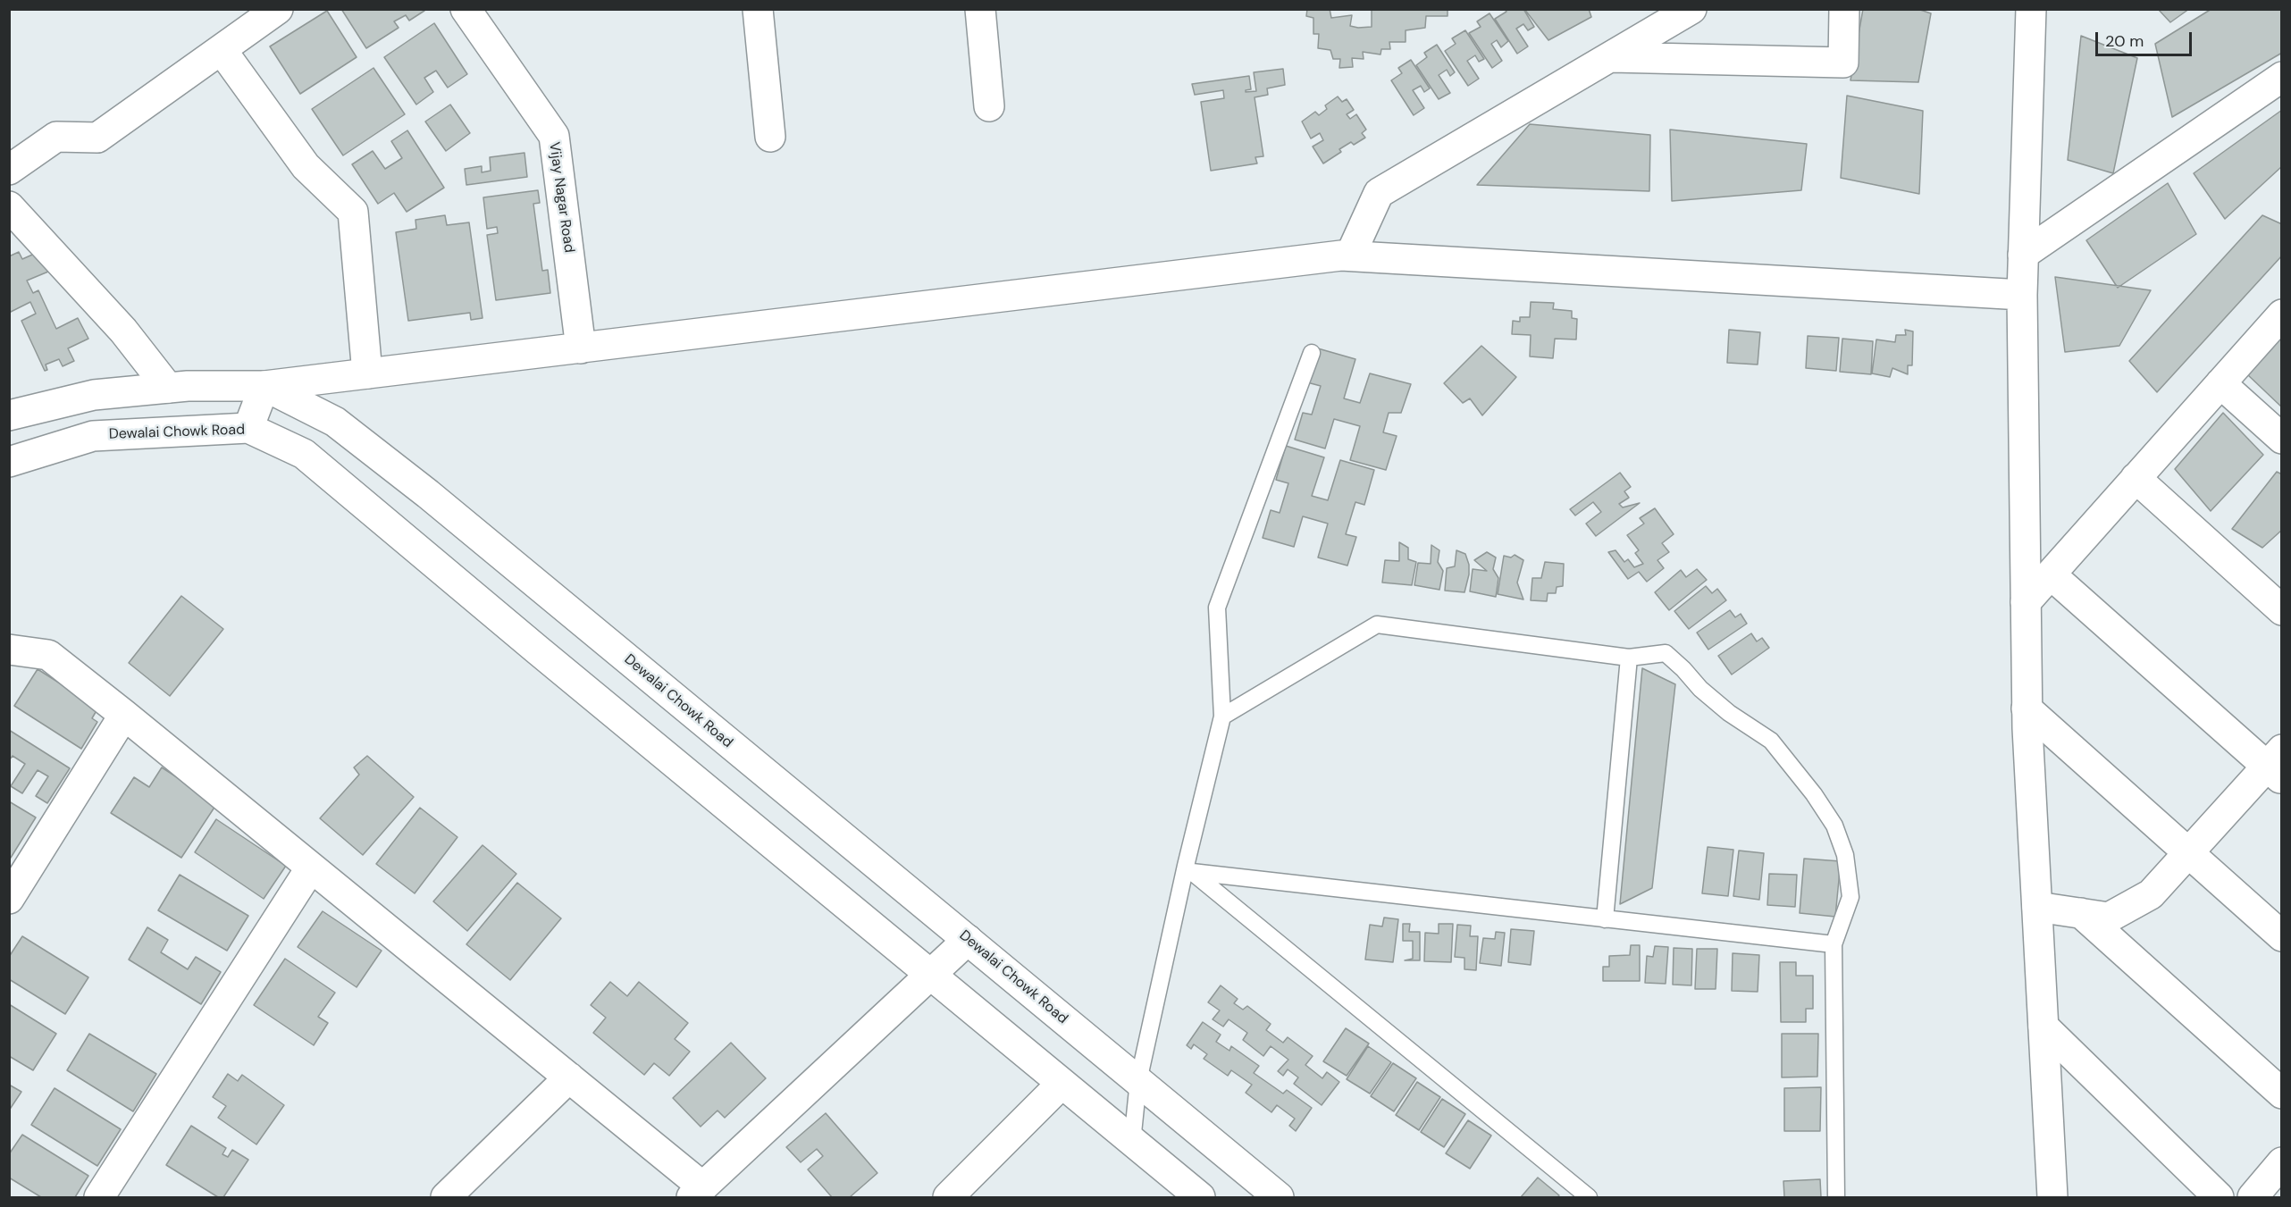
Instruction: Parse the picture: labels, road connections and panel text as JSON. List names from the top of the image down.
{
  "streets": {
    "street": ["Vijay Nagar Road", "Dewalai Chowk Road"]
  },
  "scale_bar": "20 m"
}
